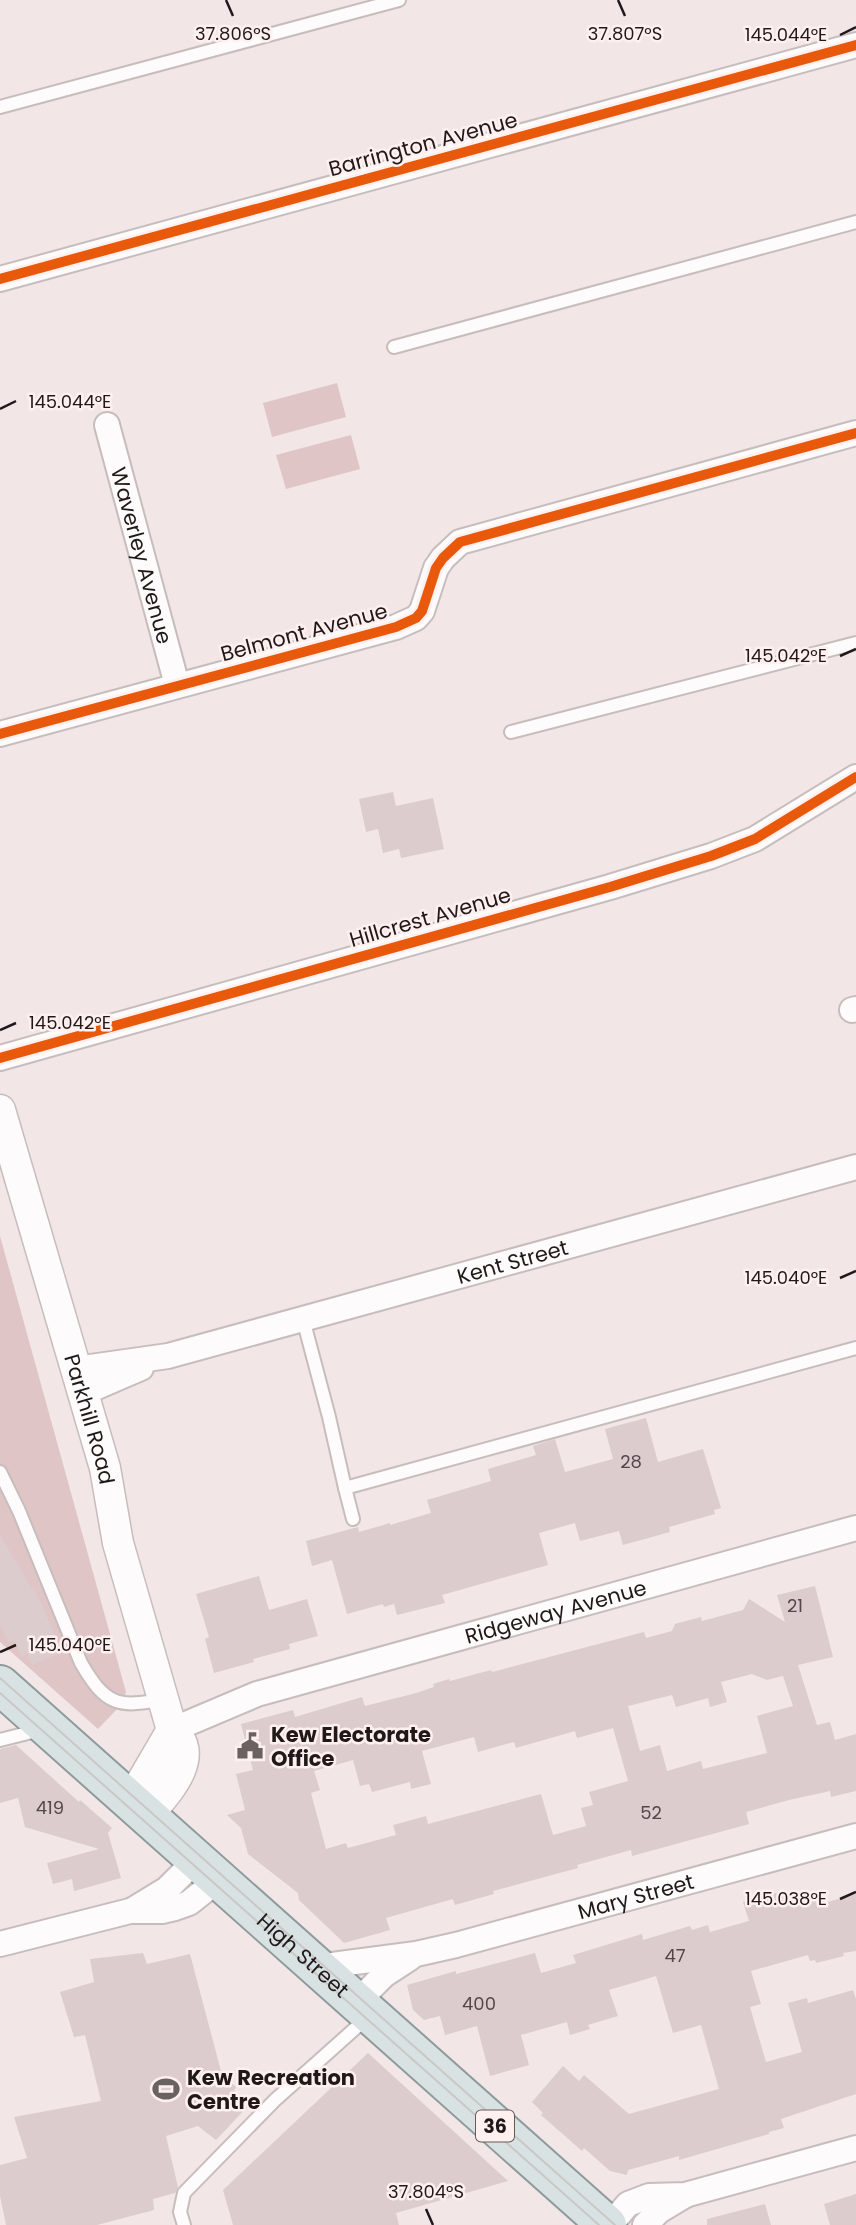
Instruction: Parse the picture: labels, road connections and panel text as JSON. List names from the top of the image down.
{
  "streets": {
    "main road": ["High Street", "36"],
    "street": [
      "Barrington Avenue",
      "Waverley Avenue",
      "Belmont Avenue",
      "Hillcrest Avenue",
      "Kent Street",
      "Parkhill Road",
      "Ridgeway Avenue",
      "Mary Street"
    ]
  },
  "crossings": [
    ["Waverley Avenue", "Belmont Avenue"],
    ["Kent Street", "Parkhill Road"],
    ["Parkhill Road", "Ridgeway Avenue"],
    ["Parkhill Road", "High Street"],
    ["Mary Street", "High Street"]
  ],
  "places": {
    "public building": ["Kew Electorate Office"],
    "sports": ["Kew Recreation Centre"]
  },
  "house_numbers": [
    "28",
    "21",
    "419",
    "52",
    "47",
    "400"
  ],
  "coordinates": [
    "37.807°S",
    "37.806°S",
    "145.044°E",
    "145.042°E",
    "145.040°E",
    "145.038°E",
    "37.804°S"
  ]
}
